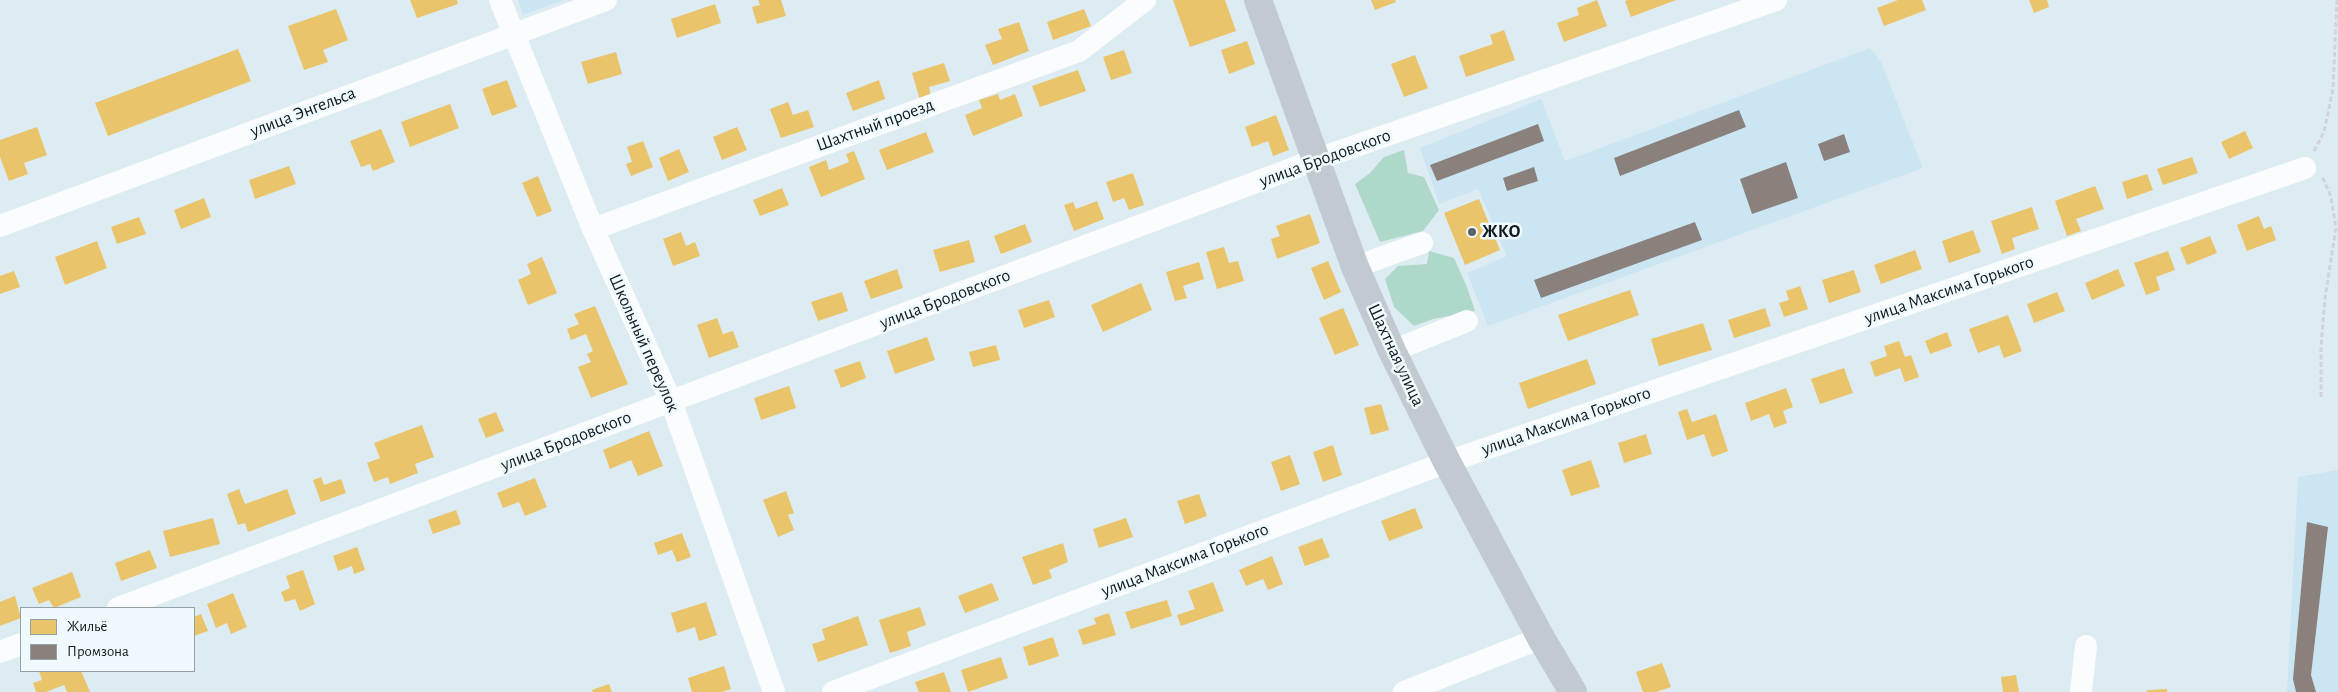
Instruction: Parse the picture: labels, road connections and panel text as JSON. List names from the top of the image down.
{
  "streets": {
    "main road": ["Шахтная улица"],
    "street": [
      "улица Энгельса",
      "Шахтный проезд",
      "улица Бродовского",
      "улица Максима Горького",
      "Школьный переулок"
    ]
  },
  "crossings": [
    ["улица Энгельса", "Школьный переулок"],
    ["Шахтный проезд", "Школьный переулок"],
    ["улица Бродовского", "Школьный переулок"],
    ["улица Бродовского", "Шахтная улица"],
    ["улица Максима Горького", "Шахтная улица"]
  ],
  "places": ["ЖКО"],
  "legend": ["Жильё", "Промзона"]
}
